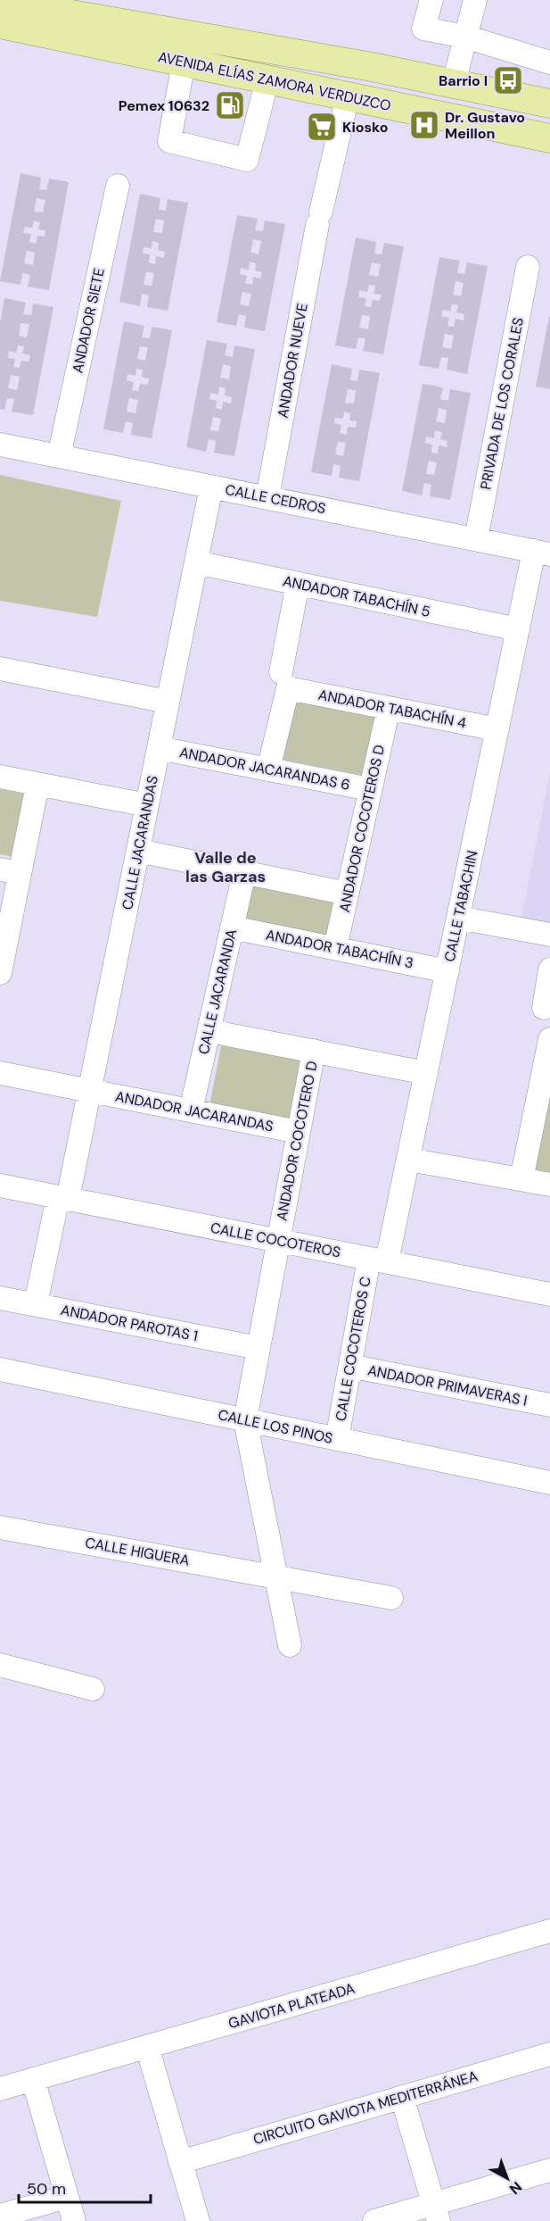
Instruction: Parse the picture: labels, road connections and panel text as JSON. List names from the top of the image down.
{
  "streets": {
    "main road": ["AVENIDA ELÍAS ZAMORA VERDUZCO"],
    "street": [
      "ANDADOR SIETE",
      "ANDADOR NUEVE",
      "PRIVADA DE LOS CORALES",
      "CALLE CEDROS",
      "ANDADOR TABACHÍN 5",
      "ANDADOR TABACHÍN 4",
      "ANDADOR JACARANDAS 6",
      "ANDADOR COCOTEROS D",
      "CALLE JACARANDAS",
      "CALLE TABACHIN",
      "ANDADOR TABACHÍN 3",
      "CALLE JACARANDA",
      "ANDADOR JACARANDAS",
      "ANDADOR COCOTERO D",
      "CALLE COCOTEROS",
      "ANDADOR PAROTAS 1",
      "CALLE COCOTEROS C",
      "ANDADOR PRIMAVERAS I",
      "CALLE LOS PINOS",
      "CALLE HIGUERA",
      "GAVIOTA PLATEADA",
      "CIRCUITO GAVIOTA MEDITERRÁNEA"
    ]
  },
  "crossings": [
    ["AVENIDA ELÍAS ZAMORA VERDUZCO", "ANDADOR NUEVE"],
    ["ANDADOR SIETE", "CALLE CEDROS"],
    ["ANDADOR NUEVE", "CALLE CEDROS"],
    ["PRIVADA DE LOS CORALES", "CALLE CEDROS"],
    ["CALLE CEDROS", "CALLE JACARANDAS"],
    ["CALLE CEDROS", "CALLE TABACHIN"],
    ["ANDADOR TABACHÍN 5", "CALLE JACARANDAS"],
    ["ANDADOR TABACHÍN 5", "CALLE TABACHIN"],
    ["ANDADOR TABACHÍN 4", "ANDADOR COCOTEROS D"],
    ["ANDADOR TABACHÍN 4", "CALLE TABACHIN"],
    ["ANDADOR JACARANDAS 6", "ANDADOR COCOTEROS D"],
    ["ANDADOR JACARANDAS 6", "CALLE JACARANDAS"],
    ["ANDADOR COCOTEROS D", "ANDADOR TABACHÍN 3"],
    ["CALLE JACARANDAS", "ANDADOR JACARANDAS"],
    ["CALLE JACARANDAS", "CALLE COCOTEROS"],
    ["CALLE JACARANDAS", "ANDADOR PAROTAS 1"],
    ["CALLE TABACHIN", "ANDADOR TABACHÍN 3"],
    ["CALLE TABACHIN", "CALLE COCOTEROS"],
    ["CALLE TABACHIN", "CALLE COCOTEROS C"],
    ["ANDADOR TABACHÍN 3", "CALLE JACARANDA"],
    ["CALLE JACARANDA", "ANDADOR JACARANDAS"],
    ["ANDADOR JACARANDAS", "ANDADOR COCOTERO D"],
    ["ANDADOR COCOTERO D", "CALLE COCOTEROS"],
    ["ANDADOR COCOTERO D", "ANDADOR PAROTAS 1"],
    ["ANDADOR COCOTERO D", "CALLE LOS PINOS"],
    ["CALLE COCOTEROS", "CALLE COCOTEROS C"],
    ["CALLE COCOTEROS C", "ANDADOR PRIMAVERAS I"],
    ["CALLE COCOTEROS C", "CALLE LOS PINOS"]
  ],
  "districts": ["Valle de las Garzas"],
  "places": {
    "bus stop": ["Barrio I"],
    "fuel station": ["Pemex 10632"],
    "hospital": ["Dr. Gustavo Meillon"],
    "supermarket": ["Kiosko"]
  },
  "scale_bar": "50 m",
  "north": "bottom right"
}
